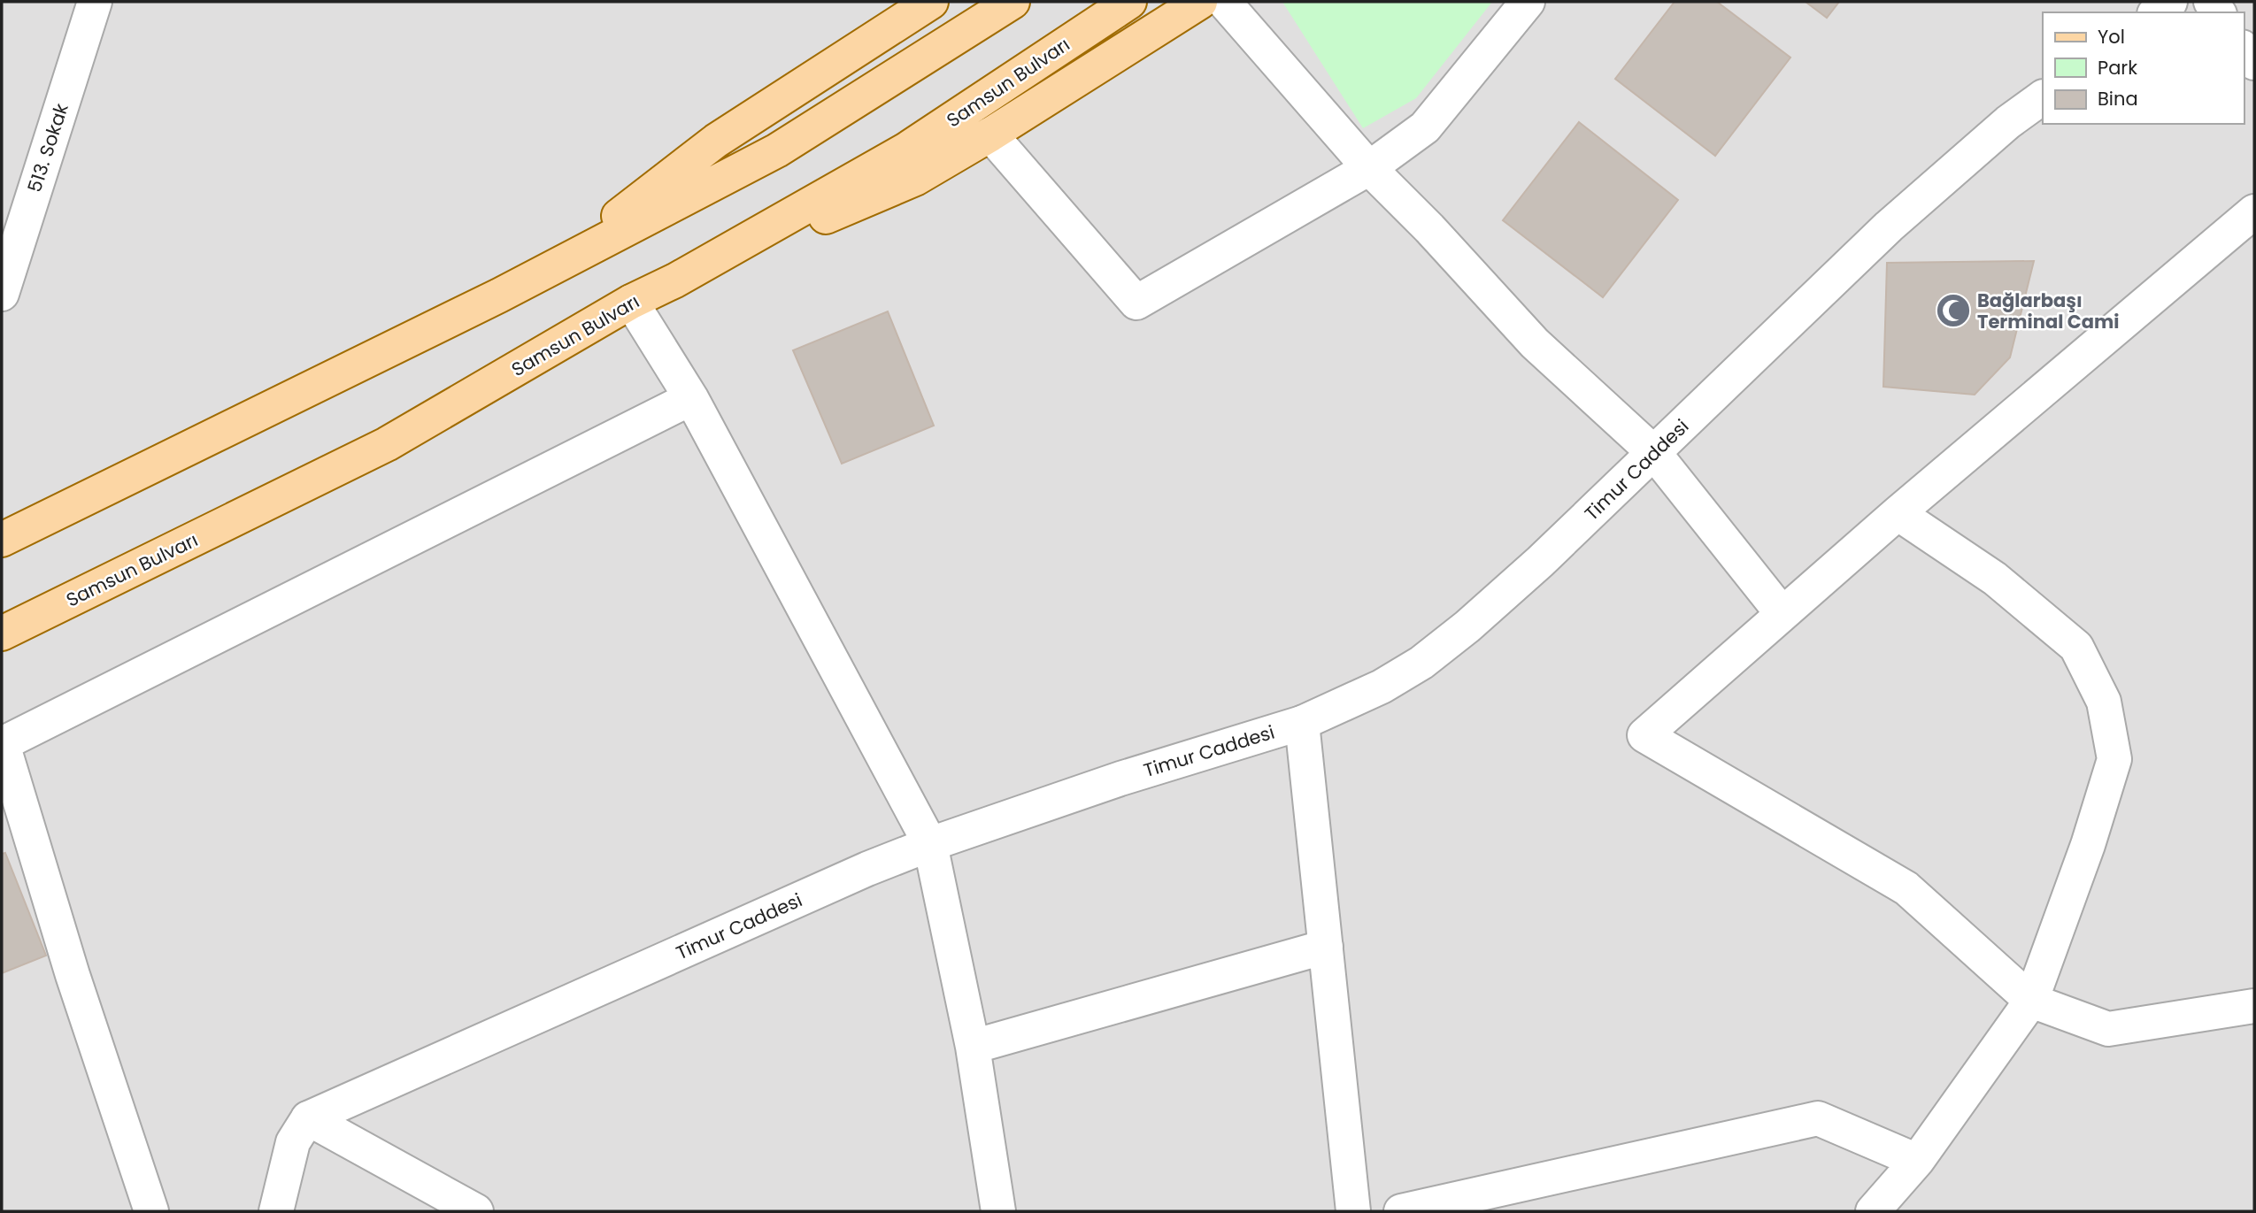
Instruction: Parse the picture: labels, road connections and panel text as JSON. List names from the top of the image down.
{
  "streets": {
    "main road": ["Samsun Bulvarı"],
    "street": ["513. Sokak", "Timur Caddesi"]
  },
  "places": {
    "mosque": ["Bağlarbaşı Terminal Cami"]
  },
  "legend": ["Yol", "Park", "Bina"]
}
